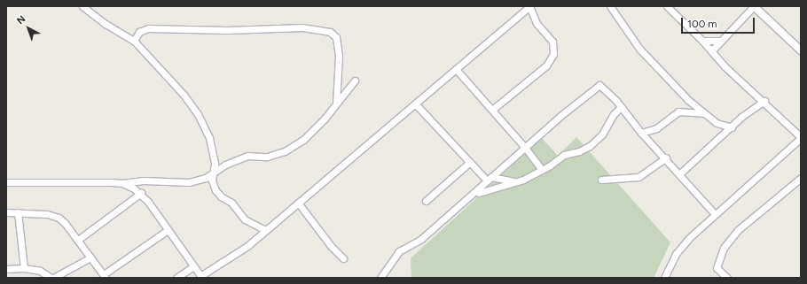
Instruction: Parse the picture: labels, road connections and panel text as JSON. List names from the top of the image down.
{
  "scale_bar": "100 m",
  "north": "top left"
}
